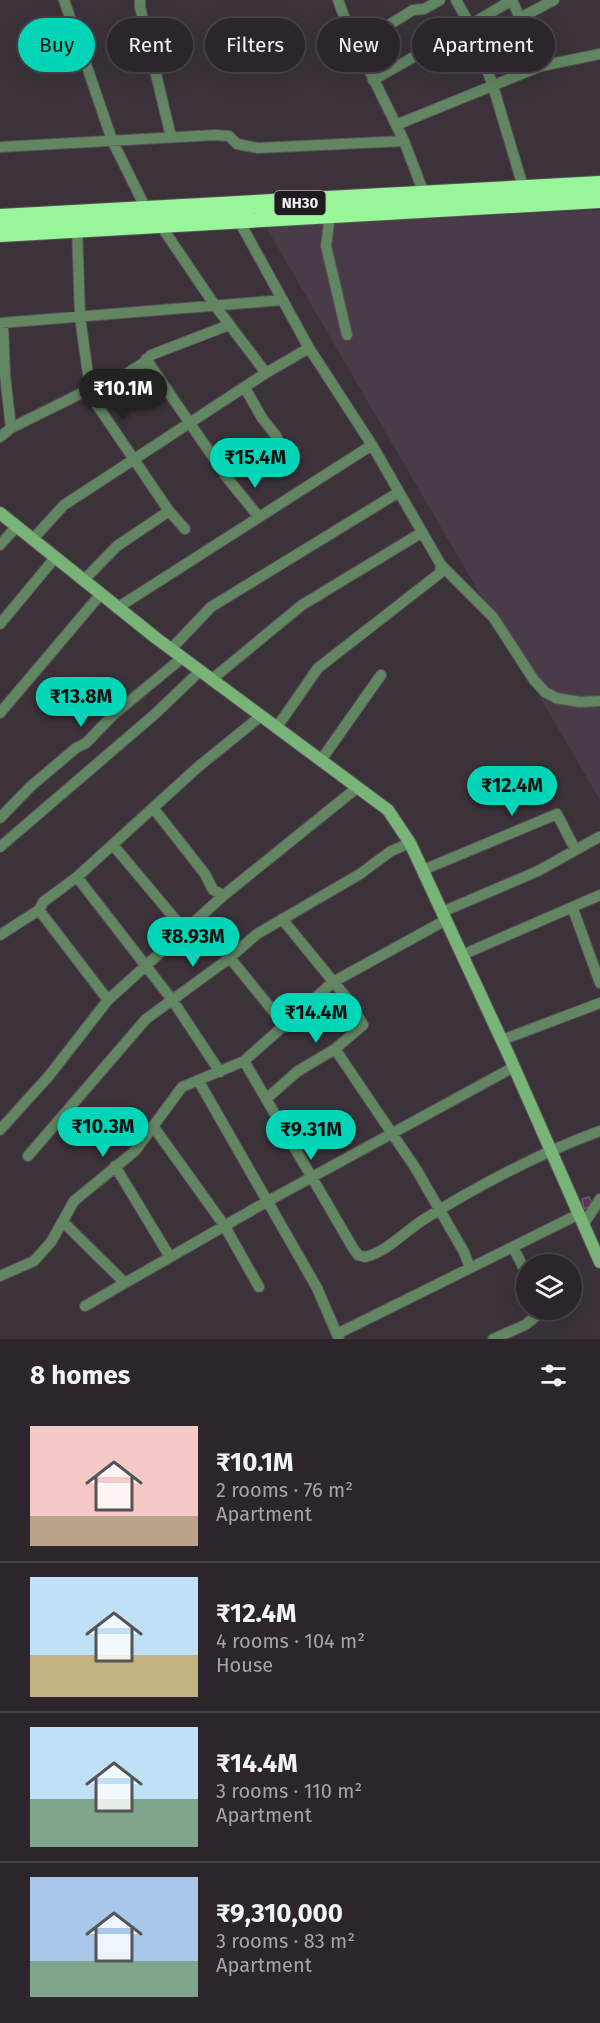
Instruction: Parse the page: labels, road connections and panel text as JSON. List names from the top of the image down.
{
  "streets": {
    "highway": ["NH30"]
  },
  "page": {
    "chip": [
      "Buy",
      "Rent",
      "Filters",
      "New",
      "Apartment"
    ],
    "price": [
      "₹10.1M",
      "₹15.4M",
      "₹13.8M",
      "₹12.4M",
      "₹8.93M",
      "₹14.4M",
      "₹10.3M",
      "₹9.31M"
    ],
    "heading": "8 homes",
    "list": [
      {
        "name": "₹10.1M",
        "note": "2 rooms · 76 m² · Apartment"
      },
      {
        "name": "₹12.4M",
        "note": "4 rooms · 104 m² · House"
      },
      {
        "name": "₹14.4M",
        "note": "3 rooms · 110 m² · Apartment"
      },
      {
        "name": "₹9,310,000",
        "note": "3 rooms · 83 m² · Apartment"
      }
    ]
  }
}
